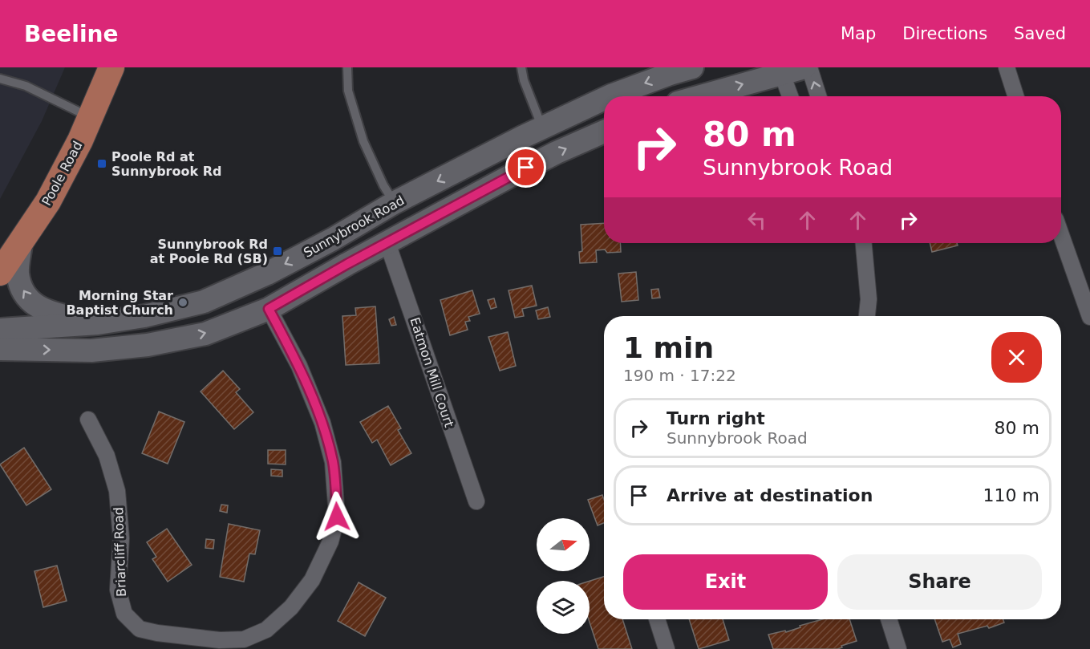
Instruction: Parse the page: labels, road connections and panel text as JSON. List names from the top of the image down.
{
  "streets": {
    "main road": ["Poole Road", "Sunnybrook Road"],
    "street": ["Eatmon Mill Court", "Briarcliff Road"]
  },
  "places": {
    "transit": ["Poole Rd at Sunnybrook Rd", "Sunnybrook Rd at Poole Rd (SB)"],
    "other": ["Morning Star Baptist Church"]
  },
  "north": "right",
  "page": {
    "header": "Beeline",
    "nav": ["Map", "Directions", "Saved"],
    "turn": ["80 m", "Sunnybrook Road"],
    "heading": ["1 min", "190 m · 17:22"],
    "list": [
      {
        "name": "Turn right",
        "note": "Sunnybrook Road",
        "value": "80 m"
      },
      {
        "name": "Arrive at destination",
        "value": "110 m"
      }
    ],
    "buttons": ["Exit", "Share"]
  }
}
